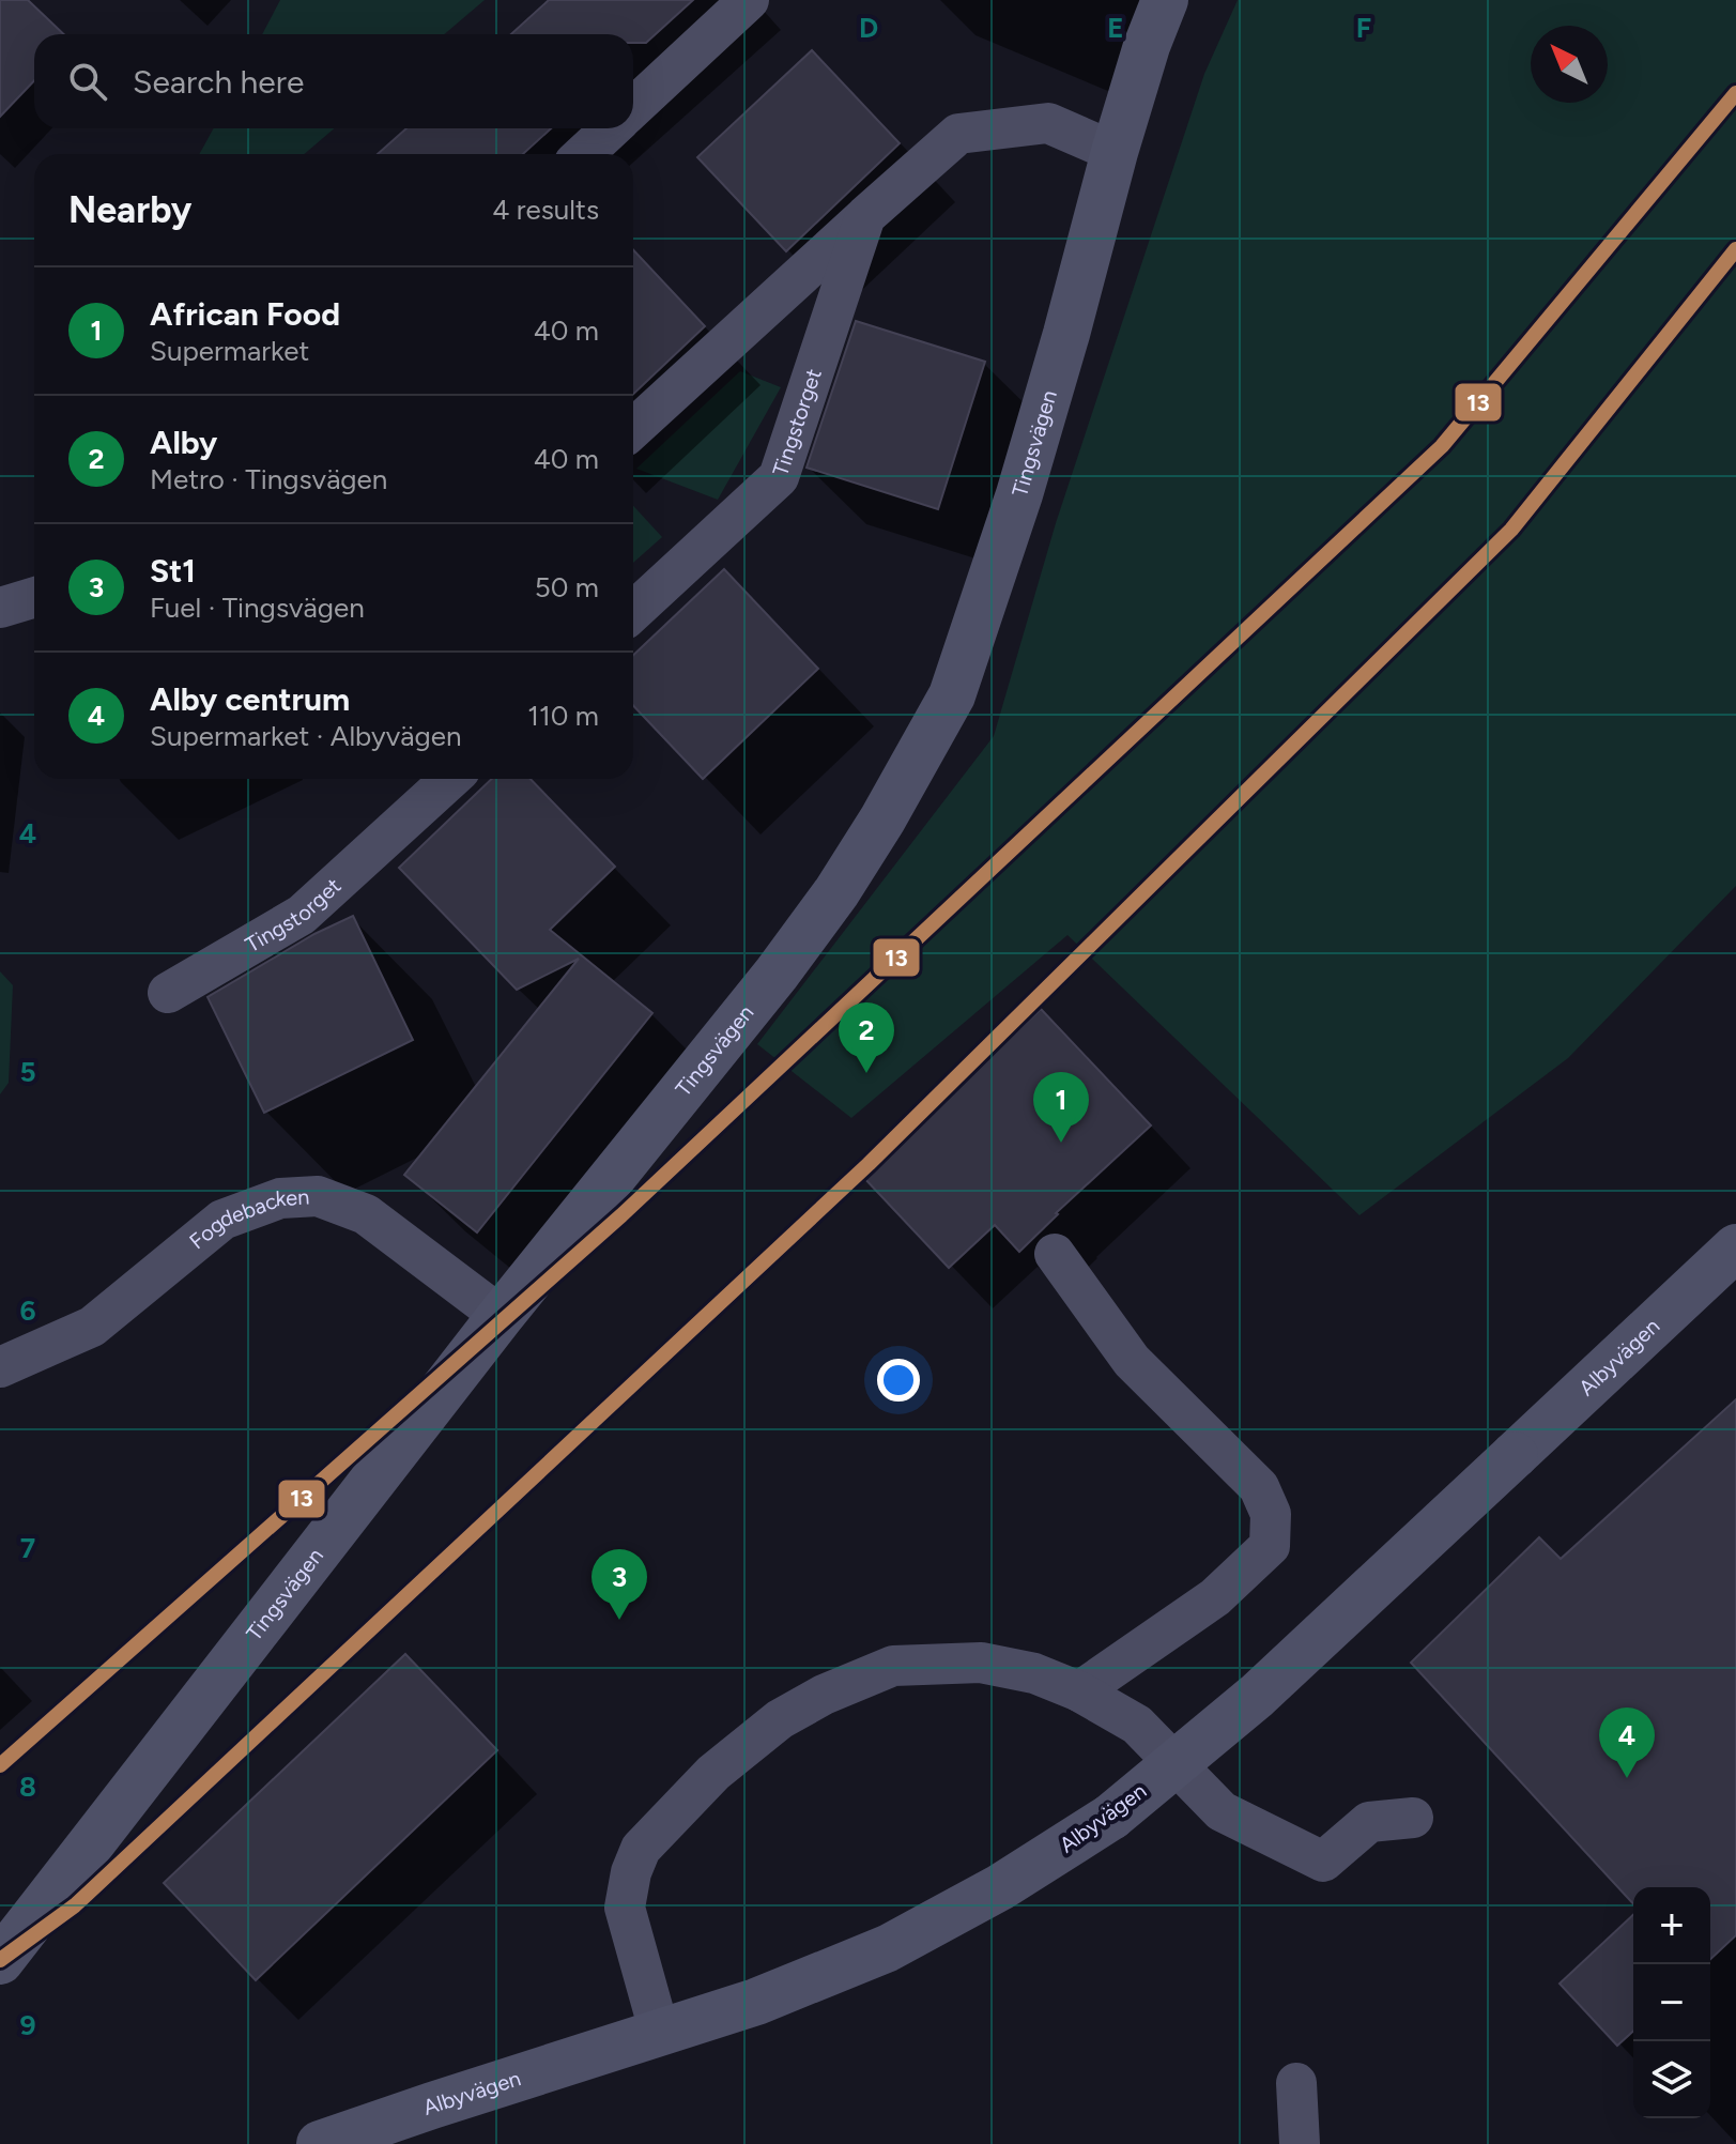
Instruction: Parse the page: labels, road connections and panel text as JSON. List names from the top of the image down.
{
  "streets": {
    "street": [
      "Tingstorget",
      "Tingsvägen",
      "Fogdebacken",
      "Albyvägen"
    ]
  },
  "crossings": [
    ["Tingsvägen", "Fogdebacken"]
  ],
  "lines": ["transit line 13"],
  "north": "top left",
  "page": {
    "search": "Search here",
    "heading": ["Nearby", "4 results"],
    "list": [
      {
        "mark": "1",
        "name": "African Food",
        "note": "Supermarket",
        "value": "40 m"
      },
      {
        "mark": "2",
        "name": "Alby",
        "note": "Metro · Tingsvägen",
        "value": "40 m"
      },
      {
        "mark": "3",
        "name": "St1",
        "note": "Fuel · Tingsvägen",
        "value": "50 m"
      },
      {
        "mark": "4",
        "name": "Alby centrum",
        "note": "Supermarket · Albyvägen",
        "value": "110 m"
      }
    ],
    "pins": [
      "2",
      "1",
      "3",
      "4"
    ],
    "map_buttons": ["+", "−"]
  },
  "grid": {
    "columns": ["D", "E", "F"],
    "rows": [
      "4",
      "5",
      "6",
      "7",
      "8",
      "9"
    ]
  }
}
